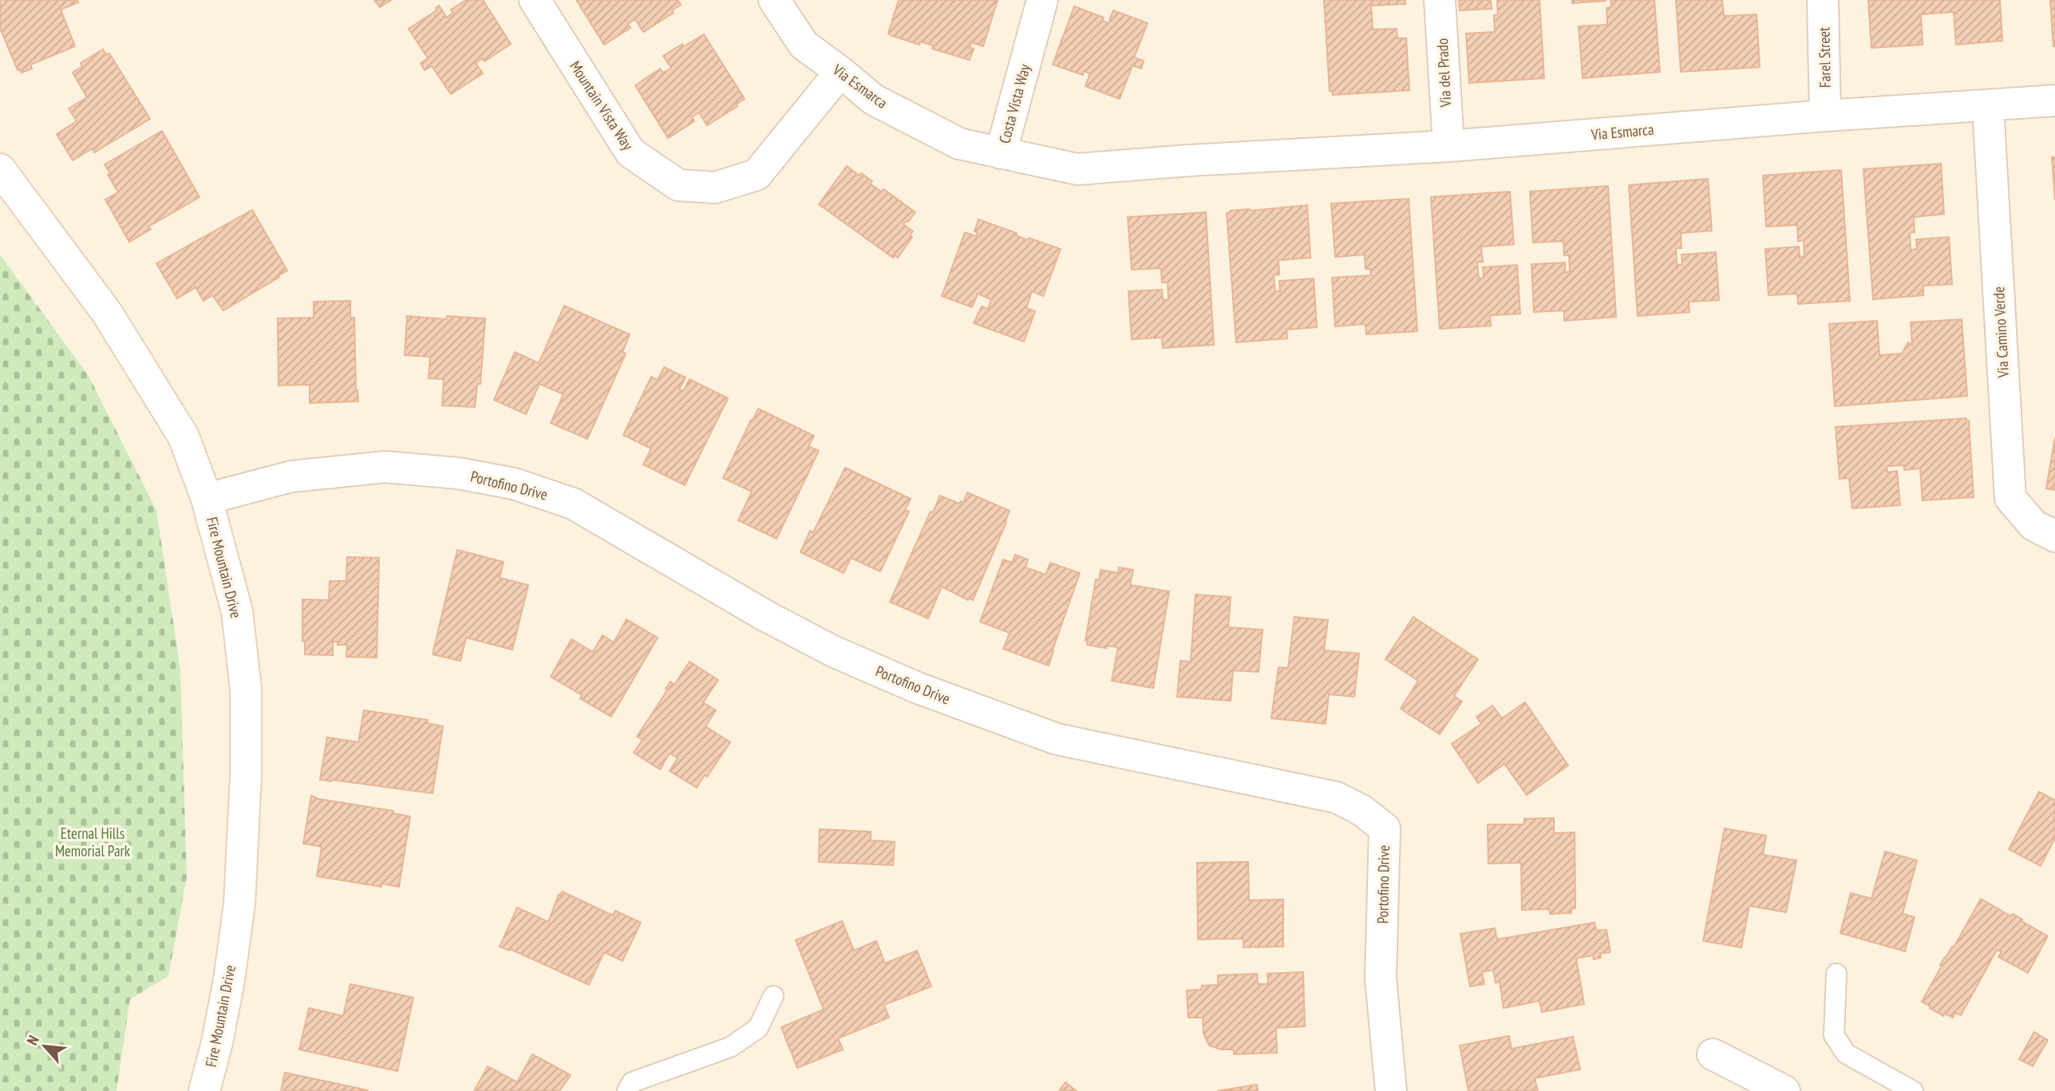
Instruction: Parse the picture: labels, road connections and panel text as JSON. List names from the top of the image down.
{
  "streets": {
    "street": [
      "Farel Street",
      "Via del Prado",
      "Via Esmarca",
      "Costa Vista Way",
      "Mountain Vista Way",
      "Via Camino Verde",
      "Portofino Drive",
      "Fire Mountain Drive"
    ]
  },
  "crossings": [
    ["Farel Street", "Via Esmarca"],
    ["Via del Prado", "Via Esmarca"],
    ["Via Esmarca", "Costa Vista Way"],
    ["Via Esmarca", "Mountain Vista Way"],
    ["Via Esmarca", "Via Camino Verde"],
    ["Portofino Drive", "Fire Mountain Drive"]
  ],
  "parks": ["Eternal Hills Memorial Park"],
  "north": "top left"
}
